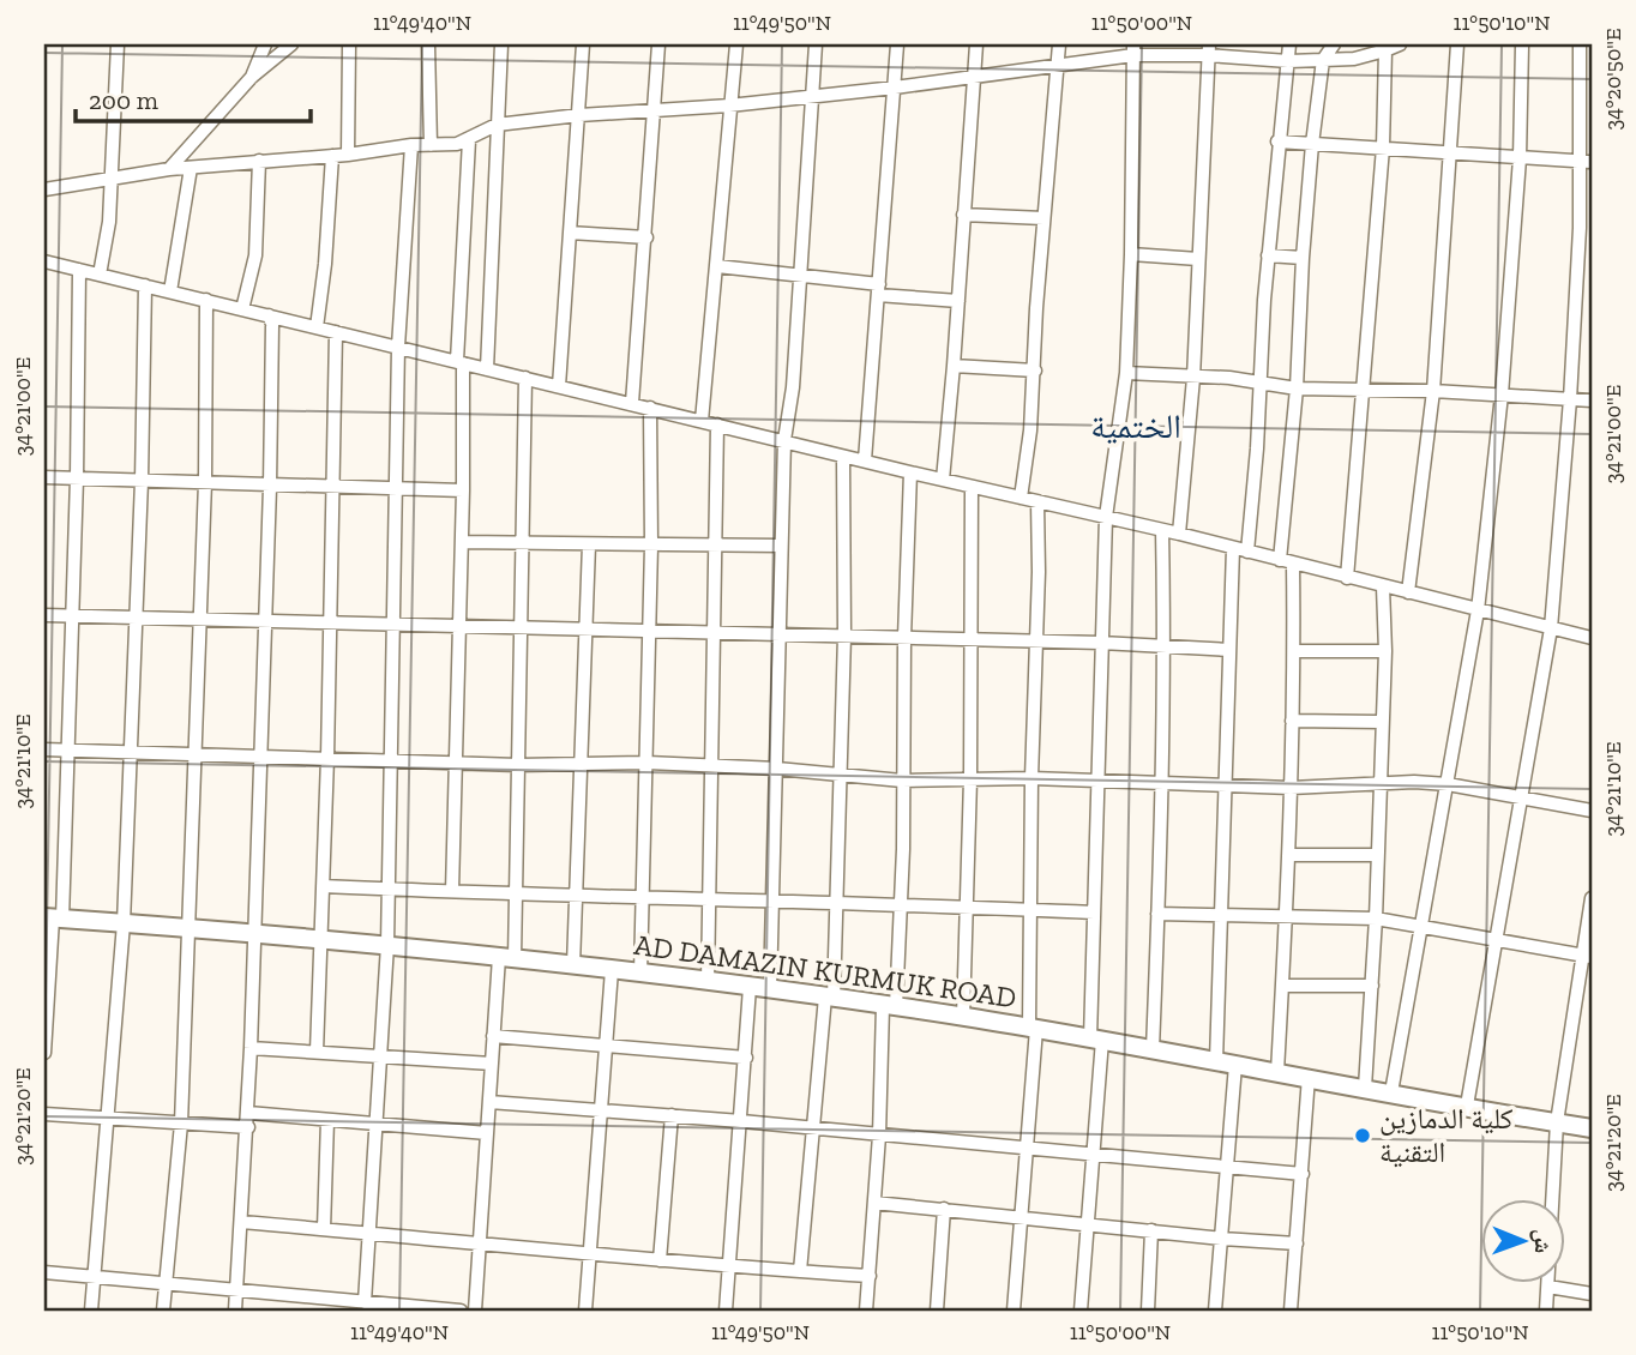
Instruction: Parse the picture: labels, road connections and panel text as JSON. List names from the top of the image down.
{
  "streets": {
    "highway": ["AD DAMAZIN KURMUK ROAD"]
  },
  "districts": ["الختمية"],
  "places": ["كلية الدمازين التقنية"],
  "scale_bar": "200 m",
  "north": "right",
  "coordinates": [
    "11°49'40\"N",
    "11°49'50\"N",
    "11°50'00\"N",
    "11°50'10\"N",
    "34°20'50\"E",
    "34°21'00\"E",
    "34°21'10\"E",
    "34°21'20\"E"
  ]
}
